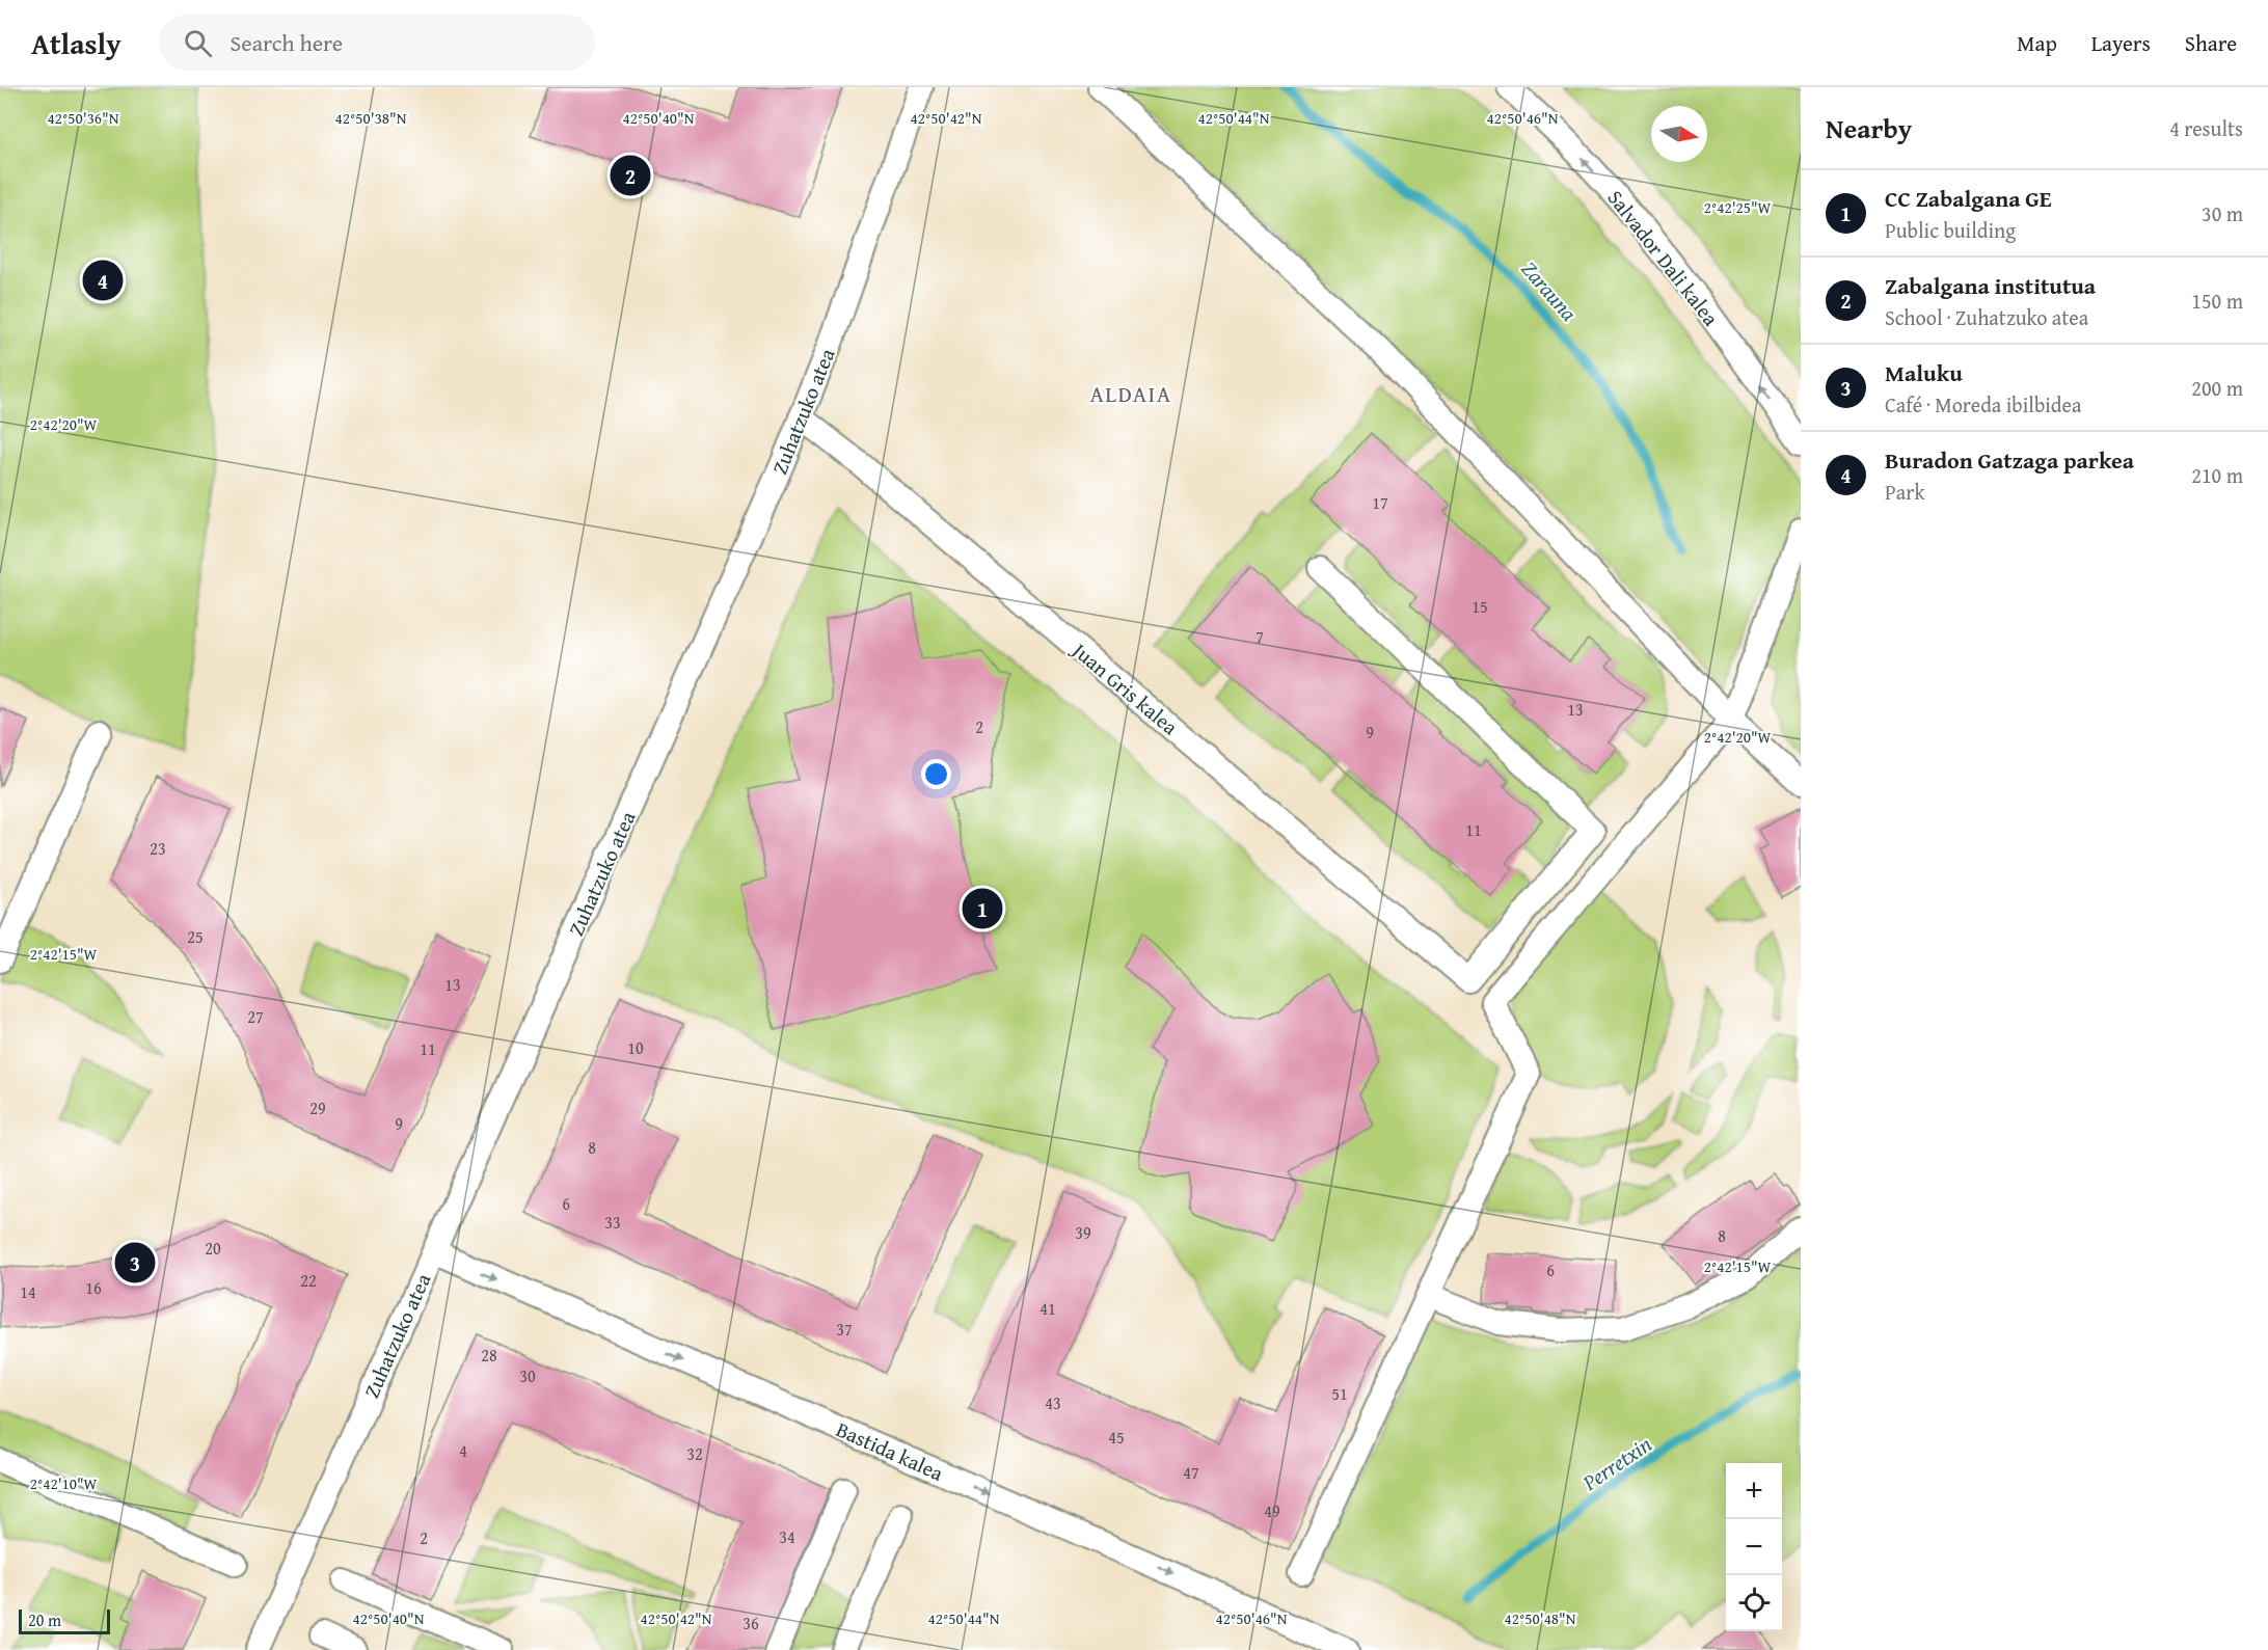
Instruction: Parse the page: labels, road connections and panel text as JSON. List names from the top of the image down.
{
  "streets": {
    "street": [
      "Salvador Dali kalea",
      "Zuhatzuko atea",
      "Juan Gris kalea",
      "Bastida kalea"
    ]
  },
  "crossings": [
    ["Zuhatzuko atea", "Juan Gris kalea"],
    ["Zuhatzuko atea", "Bastida kalea"]
  ],
  "one_way": ["Salvador Dali kalea", "Bastida kalea"],
  "districts": ["ALDAIA"],
  "water": ["Zarauna", "Perretxin"],
  "house_numbers": [
    "17",
    "15",
    "7",
    "13",
    "2",
    "9",
    "11",
    "23",
    "25",
    "13",
    "27",
    "10",
    "11",
    "29",
    "9",
    "8",
    "6",
    "33",
    "39",
    "8",
    "20",
    "6",
    "22",
    "16",
    "14",
    "41",
    "37",
    "28",
    "30",
    "51",
    "43",
    "45",
    "4",
    "32",
    "47",
    "49",
    "34",
    "2",
    "36"
  ],
  "scale_bar": "20 m",
  "north": "right",
  "page": {
    "header": "Atlasly",
    "search": "Search here",
    "nav": ["Map", "Layers", "Share"],
    "heading": ["Nearby", "4 results"],
    "pins": [
      "2",
      "4",
      "1",
      "3"
    ],
    "list": [
      {
        "mark": "1",
        "name": "CC Zabalgana GE",
        "note": "Public building",
        "value": "30 m"
      },
      {
        "mark": "2",
        "name": "Zabalgana institutua",
        "note": "School · Zuhatzuko atea",
        "value": "150 m"
      },
      {
        "mark": "3",
        "name": "Maluku",
        "note": "Café · Moreda ibilbidea",
        "value": "200 m"
      },
      {
        "mark": "4",
        "name": "Buradon Gatzaga parkea",
        "note": "Park",
        "value": "210 m"
      }
    ],
    "map_buttons": ["+", "−"],
    "scale": "20 m"
  },
  "coordinates": [
    "42°50'36\"N",
    "42°50'38\"N",
    "42°50'40\"N",
    "42°50'42\"N",
    "42°50'44\"N",
    "42°50'46\"N",
    "2°42'25\"W",
    "2°42'20\"W",
    "2°42'15\"W",
    "2°42'10\"W",
    "42°50'48\"N"
  ]
}
